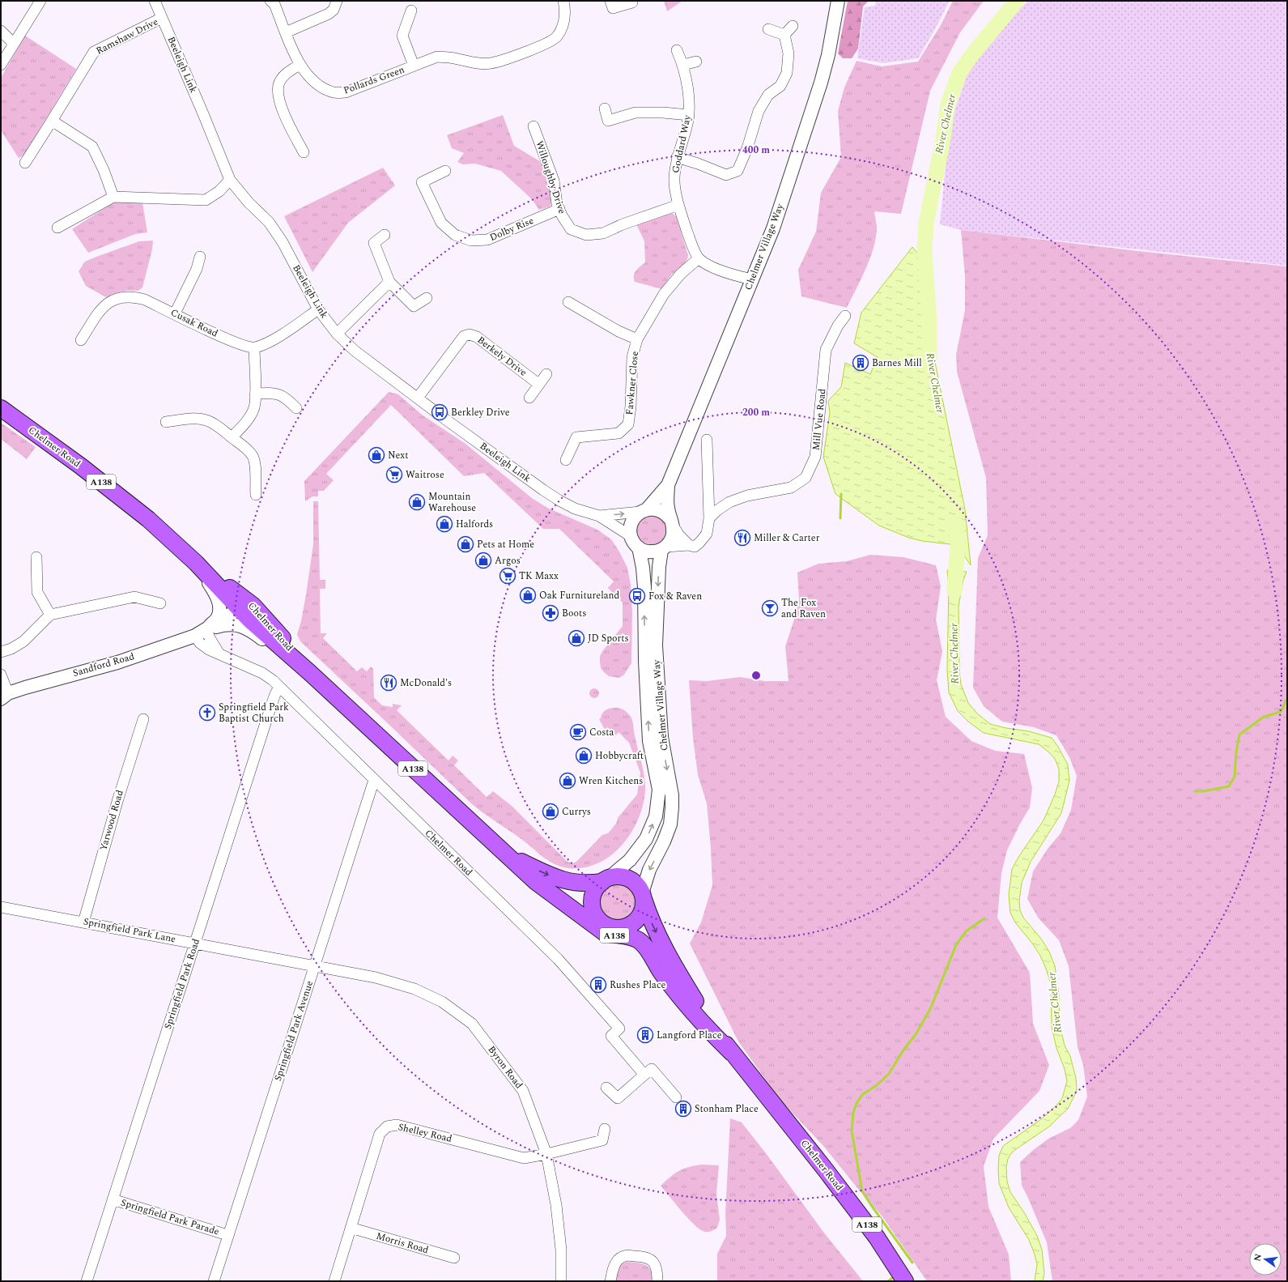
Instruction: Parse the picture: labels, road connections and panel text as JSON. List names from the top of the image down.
{
  "streets": {
    "main road": ["Chelmer Road", "A138"],
    "street": [
      "Ramshaw Drive",
      "Beeleigh Link",
      "Pollards Green",
      "Goddard Way",
      "Willoughby Drive",
      "Dolby Rise",
      "Chelmer Village Way",
      "Cusak Road",
      "Berkely Drive",
      "Fawkner Close",
      "Mill Vue Road",
      "Sandford Road",
      "Yarwood Road",
      "Springfield Park Lane",
      "Springfield Park Road",
      "Springfield Park Avenue",
      "Byron Road",
      "Shelley Road",
      "Springfield Park Parade",
      "Morris Road"
    ]
  },
  "crossings": [
    ["Ramshaw Drive", "Beeleigh Link"],
    ["Beeleigh Link", "Chelmer Village Way"],
    ["Beeleigh Link", "Berkely Drive"],
    ["Goddard Way", "Willoughby Drive"],
    ["Goddard Way", "Fawkner Close"],
    ["Willoughby Drive", "Dolby Rise"],
    ["Chelmer Village Way", "Chelmer Road"],
    ["Chelmer Village Way", "A138"],
    ["Chelmer Road", "A138"],
    ["Chelmer Road", "Sandford Road"],
    ["Chelmer Road", "Springfield Park Road"],
    ["Chelmer Road", "Springfield Park Avenue"],
    ["Yarwood Road", "Springfield Park Lane"],
    ["Springfield Park Lane", "Springfield Park Road"],
    ["Springfield Park Lane", "Springfield Park Avenue"],
    ["Springfield Park Lane", "Byron Road"],
    ["Springfield Park Road", "Springfield Park Parade"],
    ["Springfield Park Avenue", "Byron Road"],
    ["Springfield Park Avenue", "Springfield Park Parade"],
    ["Byron Road", "Shelley Road"],
    ["Shelley Road", "Morris Road"]
  ],
  "water": ["River Chelmer"],
  "places": {
    "building": [
      "Barnes Mill",
      "Rushes Place",
      "Langford Place",
      "Stonham Place"
    ],
    "bus stop": ["Berkley Drive", "Fox & Raven"],
    "shop": [
      "Next",
      "Mountain Warehouse",
      "Halfords",
      "Pets at Home",
      "Argos",
      "Oak Furnitureland",
      "JD Sports",
      "Hobbycraft",
      "Wren Kitchens",
      "Currys"
    ],
    "supermarket": ["Waitrose", "TK Maxx"],
    "restaurant": ["Miller & Carter", "McDonald's"],
    "bar": ["The Fox and Raven"],
    "pharmacy": ["Boots"],
    "church": ["Springfield Park Baptist Church"],
    "cafe": ["Costa"]
  },
  "north": "left",
  "rings": ["400 m", "200 m"]
}
